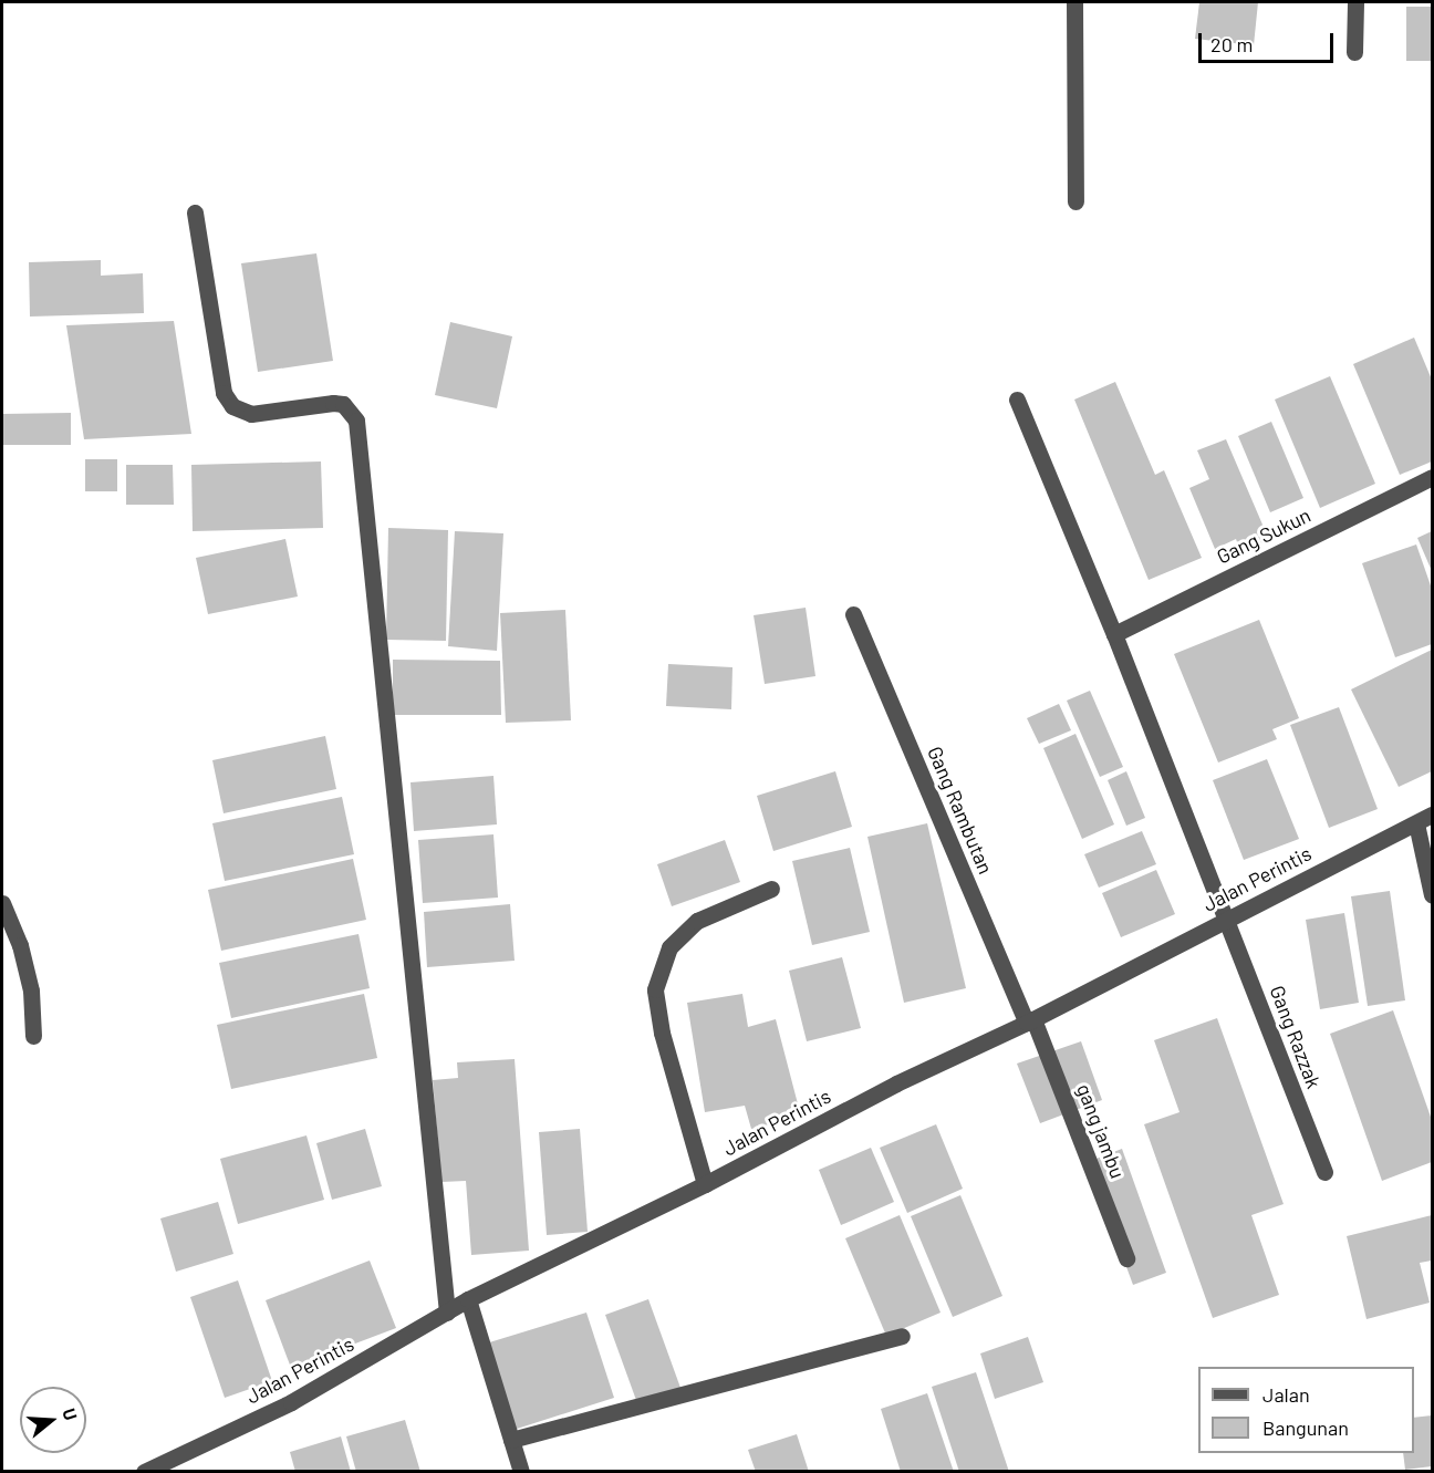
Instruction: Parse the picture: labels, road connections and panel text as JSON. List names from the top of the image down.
{
  "streets": {
    "street": [
      "Gang Sukun",
      "Gang Rambutan",
      "Jalan Perintis",
      "Gang Razzak",
      "gang jambu"
    ]
  },
  "crossings": [
    ["Gang Rambutan", "Jalan Perintis"],
    ["Gang Rambutan", "gang jambu"],
    ["Jalan Perintis", "Gang Razzak"],
    ["Jalan Perintis", "gang jambu"]
  ],
  "legend": ["Jalan", "Bangunan"],
  "scale_bar": "20 m",
  "north": "right"
}
